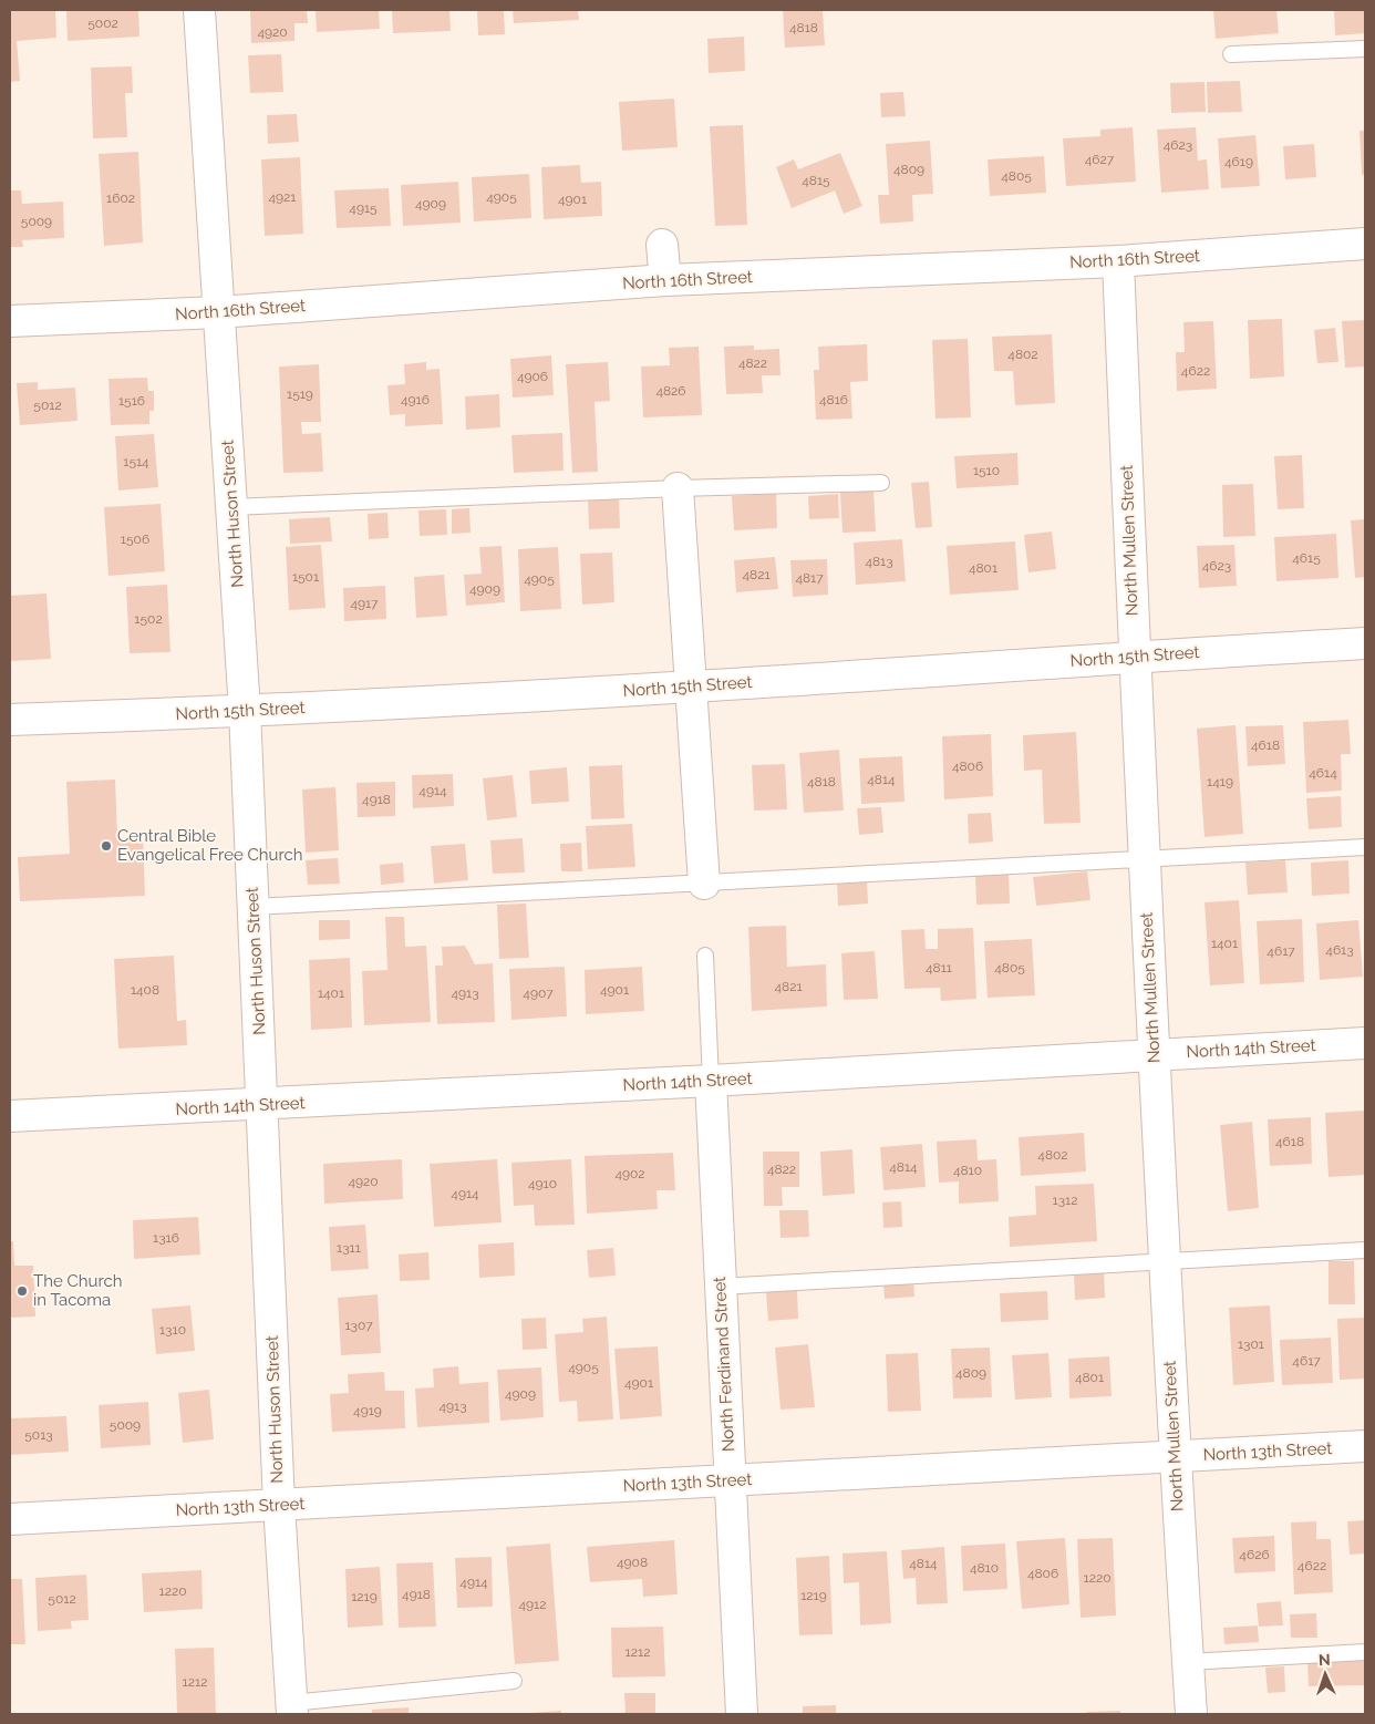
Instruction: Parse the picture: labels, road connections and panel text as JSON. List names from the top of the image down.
{
  "streets": {
    "street": [
      "North 16th Street",
      "North Huson Street",
      "North Mullen Street",
      "North 15th Street",
      "North 14th Street",
      "North Ferdinand Street",
      "North 13th Street"
    ]
  },
  "crossings": [
    ["North 16th Street", "North Huson Street"],
    ["North 16th Street", "North Mullen Street"],
    ["North Huson Street", "North 15th Street"],
    ["North Huson Street", "North 14th Street"],
    ["North Huson Street", "North 13th Street"],
    ["North Mullen Street", "North 15th Street"],
    ["North Mullen Street", "North 14th Street"],
    ["North Mullen Street", "North 13th Street"],
    ["North 14th Street", "North Ferdinand Street"],
    ["North Ferdinand Street", "North 13th Street"]
  ],
  "places": ["Central Bible Evangelical Free Church", "The Church in Tacoma"],
  "house_numbers": [
    "5002",
    "4818",
    "4920",
    "4623",
    "4627",
    "4619",
    "4809",
    "4805",
    "4815",
    "4921",
    "4905",
    "1602",
    "4901",
    "4909",
    "4915",
    "5009",
    "4802",
    "4822",
    "4622",
    "4906",
    "4826",
    "1519",
    "4916",
    "4816",
    "1516",
    "5012",
    "1514",
    "1510",
    "1506",
    "4615",
    "4813",
    "4623",
    "4801",
    "4821",
    "1501",
    "4817",
    "4905",
    "4909",
    "4917",
    "1502",
    "4618",
    "4806",
    "4614",
    "4814",
    "4818",
    "1419",
    "4914",
    "4918",
    "1401",
    "4613",
    "4617",
    "4811",
    "4805",
    "4821",
    "1408",
    "4901",
    "1401",
    "4913",
    "4907",
    "4618",
    "4802",
    "4814",
    "4822",
    "4810",
    "4902",
    "4920",
    "4910",
    "4914",
    "1312",
    "1316",
    "1311",
    "1307",
    "1310",
    "1301",
    "4617",
    "4905",
    "4809",
    "4801",
    "4901",
    "4909",
    "4913",
    "4919",
    "5009",
    "5013",
    "4626",
    "4908",
    "4814",
    "4622",
    "4810",
    "4806",
    "1220",
    "4914",
    "1220",
    "4918",
    "1219",
    "1219",
    "5012",
    "4912",
    "1212",
    "1212"
  ],
  "north": "top"
}
